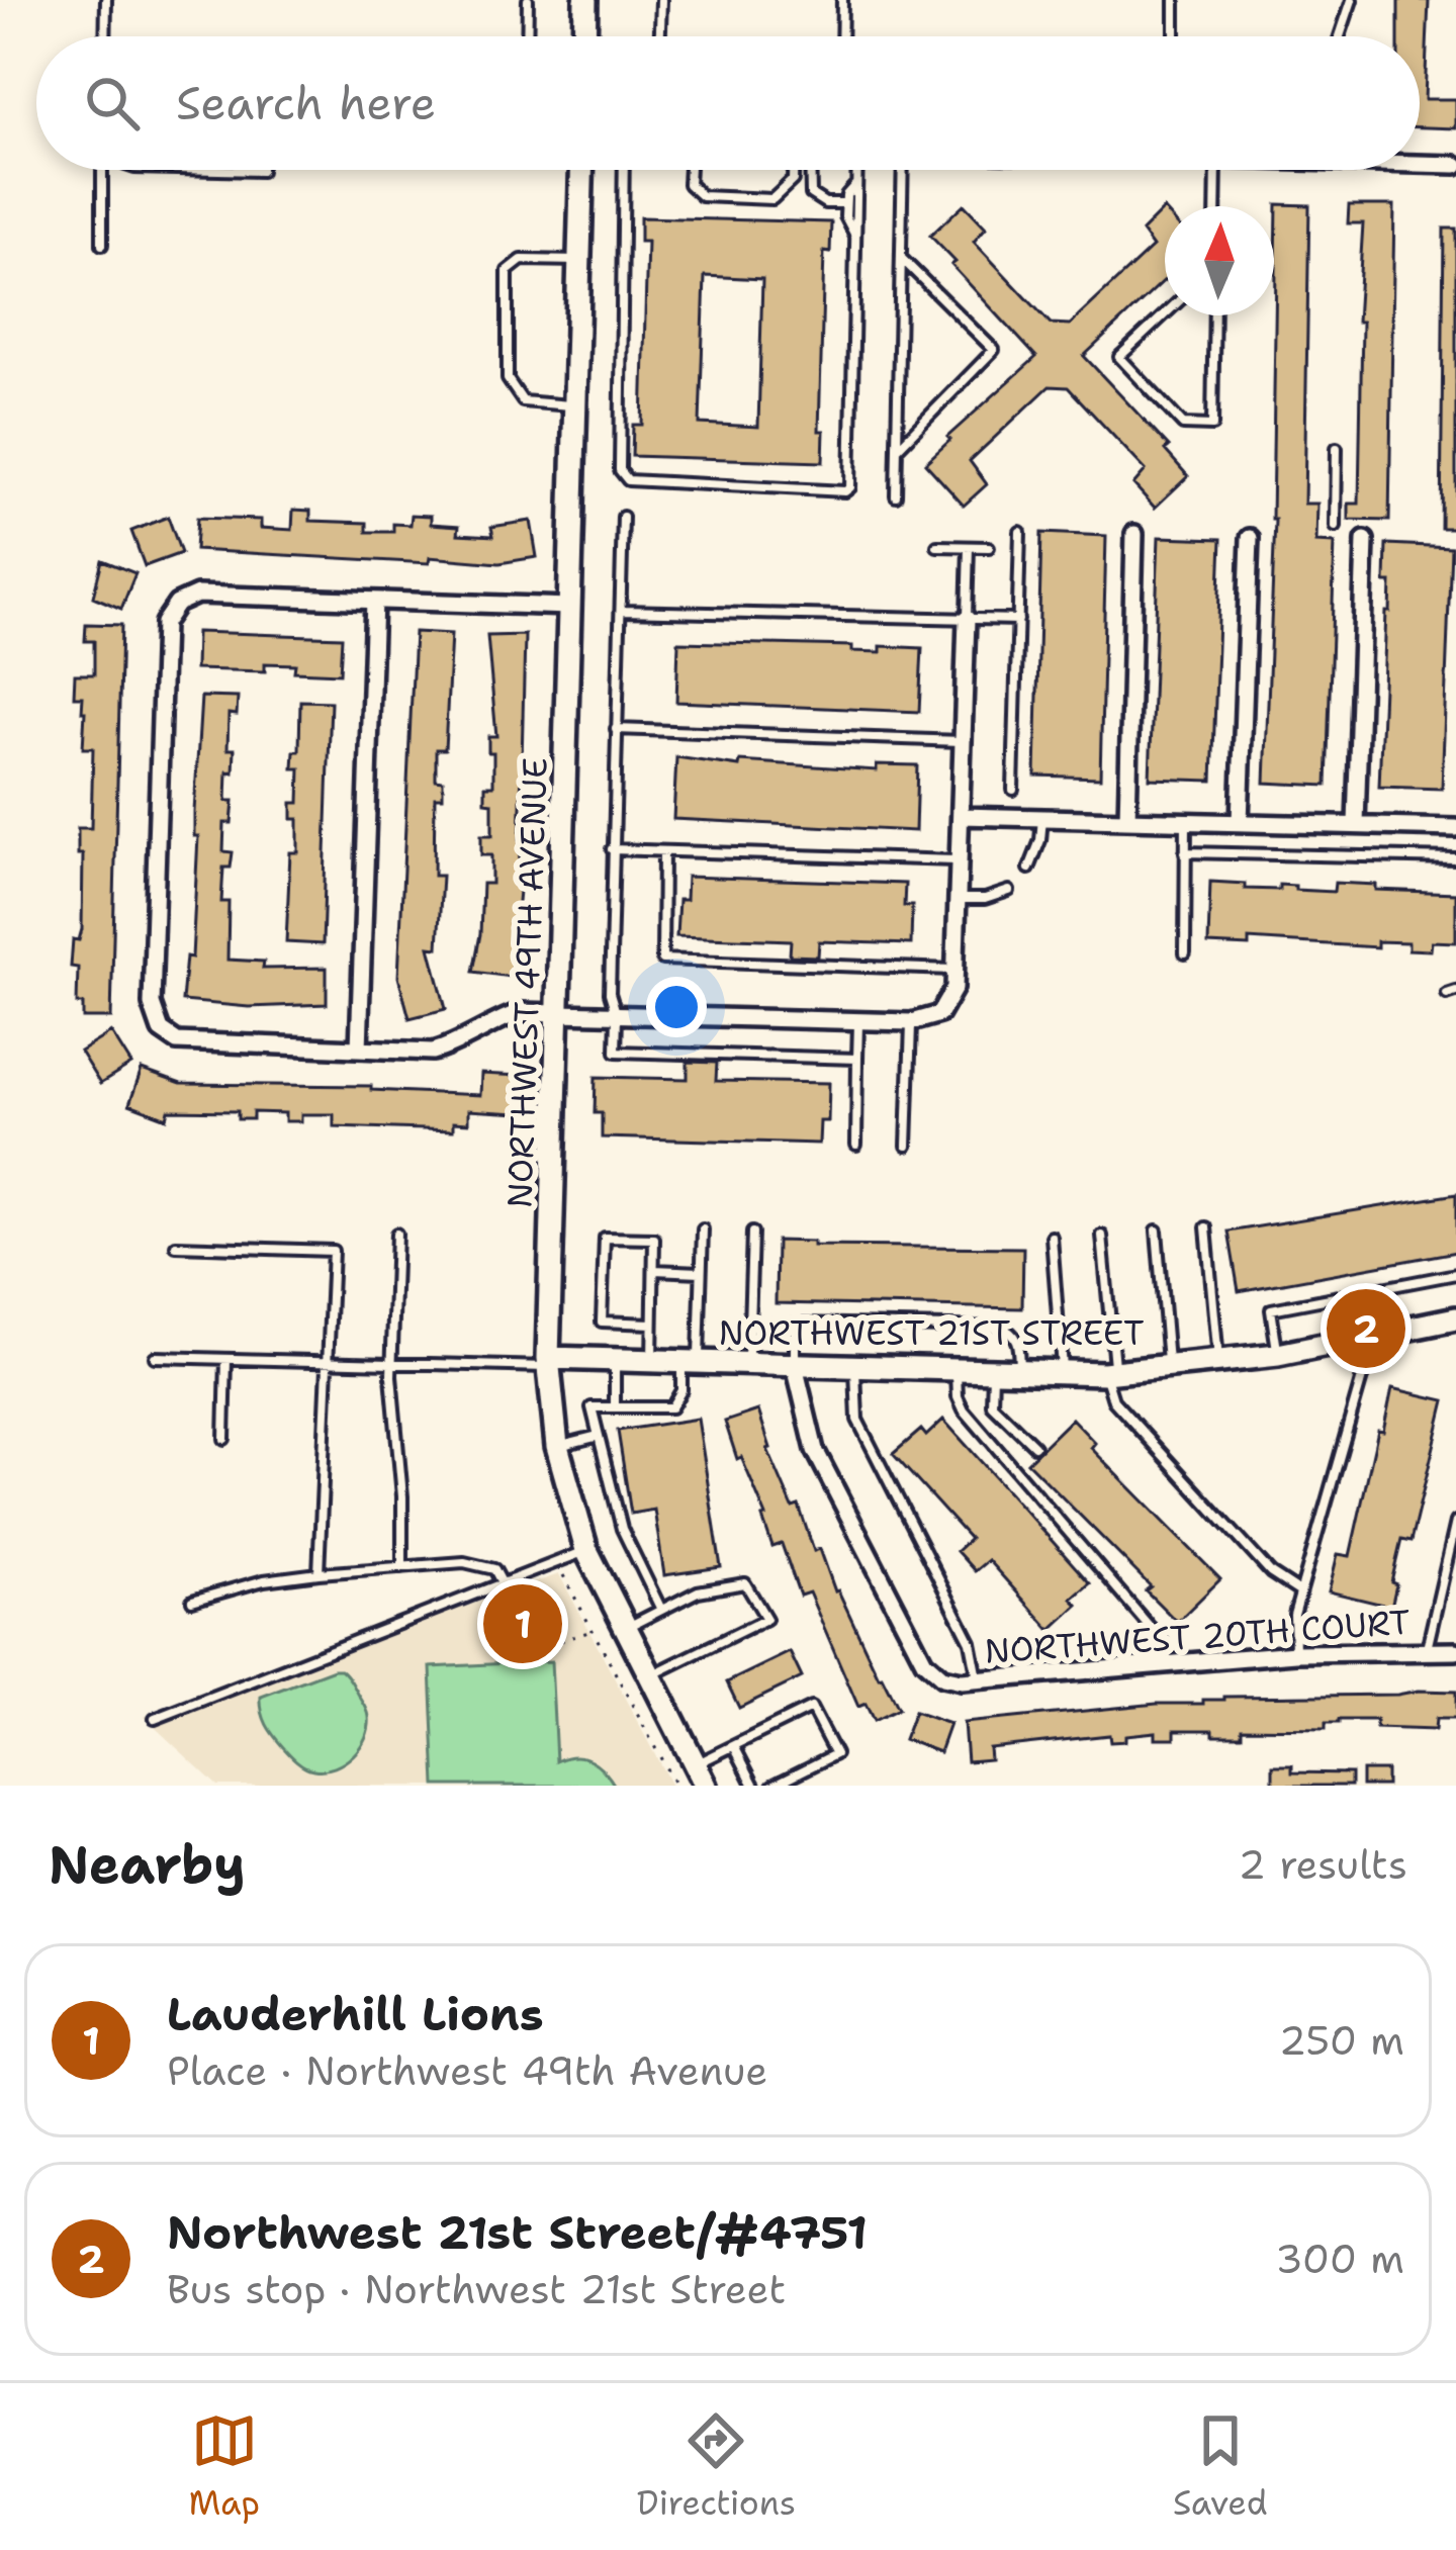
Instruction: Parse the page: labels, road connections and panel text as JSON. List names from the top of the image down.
{
  "streets": {
    "street": ["NORTHWEST 49TH AVENUE", "NORTHWEST 21ST STREET", "NORTHWEST 20TH COURT"]
  },
  "crossings": [
    ["NORTHWEST 49TH AVENUE", "NORTHWEST 21ST STREET"],
    ["NORTHWEST 21ST STREET", "NORTHWEST 20TH COURT"]
  ],
  "north": "top",
  "page": {
    "search": "Search here",
    "pins": ["2", "1"],
    "heading": ["Nearby", "2 results"],
    "list": [
      {
        "mark": "1",
        "name": "Lauderhill Lions",
        "note": "Place · Northwest 49th Avenue",
        "value": "250 m"
      },
      {
        "mark": "2",
        "name": "Northwest 21st Street/#4751",
        "note": "Bus stop · Northwest 21st Street",
        "value": "300 m"
      }
    ],
    "nav": ["Map", "Directions", "Saved"]
  }
}
